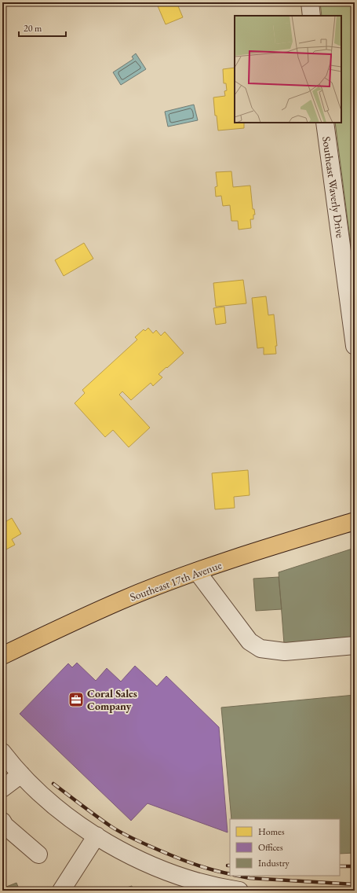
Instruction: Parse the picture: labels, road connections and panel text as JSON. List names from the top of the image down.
{
  "streets": {
    "main road": ["Southeast 17th Avenue"],
    "street": ["Southeast Waverly Drive"]
  },
  "places": {
    "office": ["Coral Sales Company"]
  },
  "legend": ["Homes", "Offices", "Industry"],
  "scale_bar": "20 m"
}
